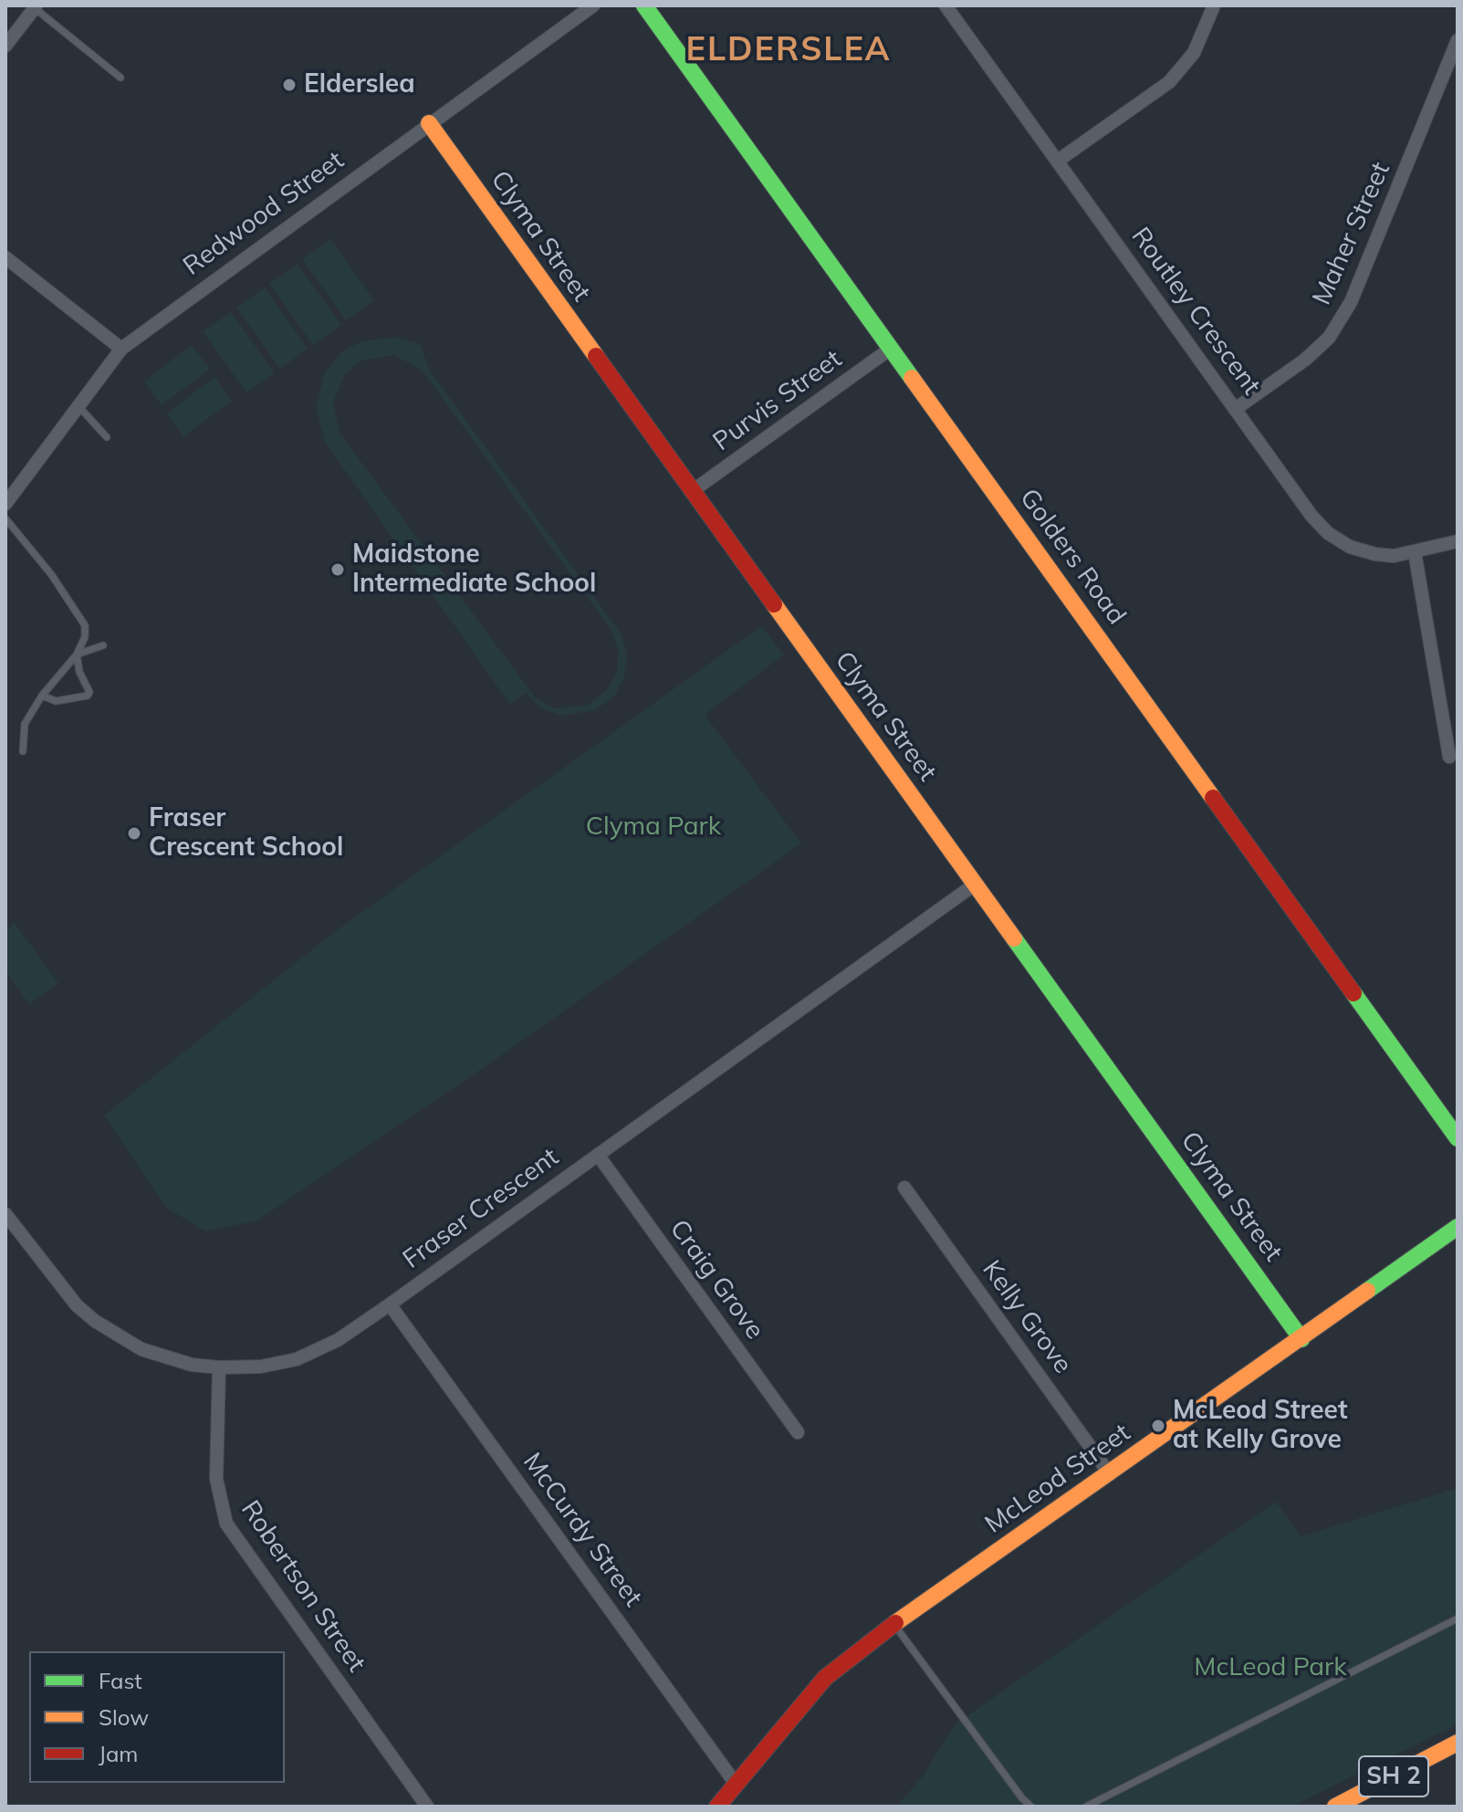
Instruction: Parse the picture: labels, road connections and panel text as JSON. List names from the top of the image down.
{
  "streets": {
    "main road": [
      "Clyma Street",
      "Golders Road",
      "McLeod Street",
      "SH 2"
    ],
    "street": [
      "Redwood Street",
      "Maher Street",
      "Routley Crescent",
      "Purvis Street",
      "Fraser Crescent",
      "Craig Grove",
      "Kelly Grove",
      "McCurdy Street",
      "Robertson Street"
    ]
  },
  "crossings": [
    ["Redwood Street", "Clyma Street"],
    ["Maher Street", "Routley Crescent"],
    ["Clyma Street", "Purvis Street"],
    ["Clyma Street", "Fraser Crescent"],
    ["Clyma Street", "McLeod Street"],
    ["Purvis Street", "Golders Road"],
    ["Fraser Crescent", "Craig Grove"],
    ["Fraser Crescent", "McCurdy Street"],
    ["Fraser Crescent", "Robertson Street"],
    ["Kelly Grove", "McLeod Street"],
    ["McLeod Street", "McCurdy Street"]
  ],
  "districts": ["ELDERSLEA"],
  "parks": ["Clyma Park", "McLeod Park"],
  "places": [
    "Elderslea",
    "Maidstone Intermediate School",
    "Fraser Crescent School",
    "McLeod Street at Kelly Grove"
  ],
  "legend": ["Fast", "Slow", "Jam"]
}
